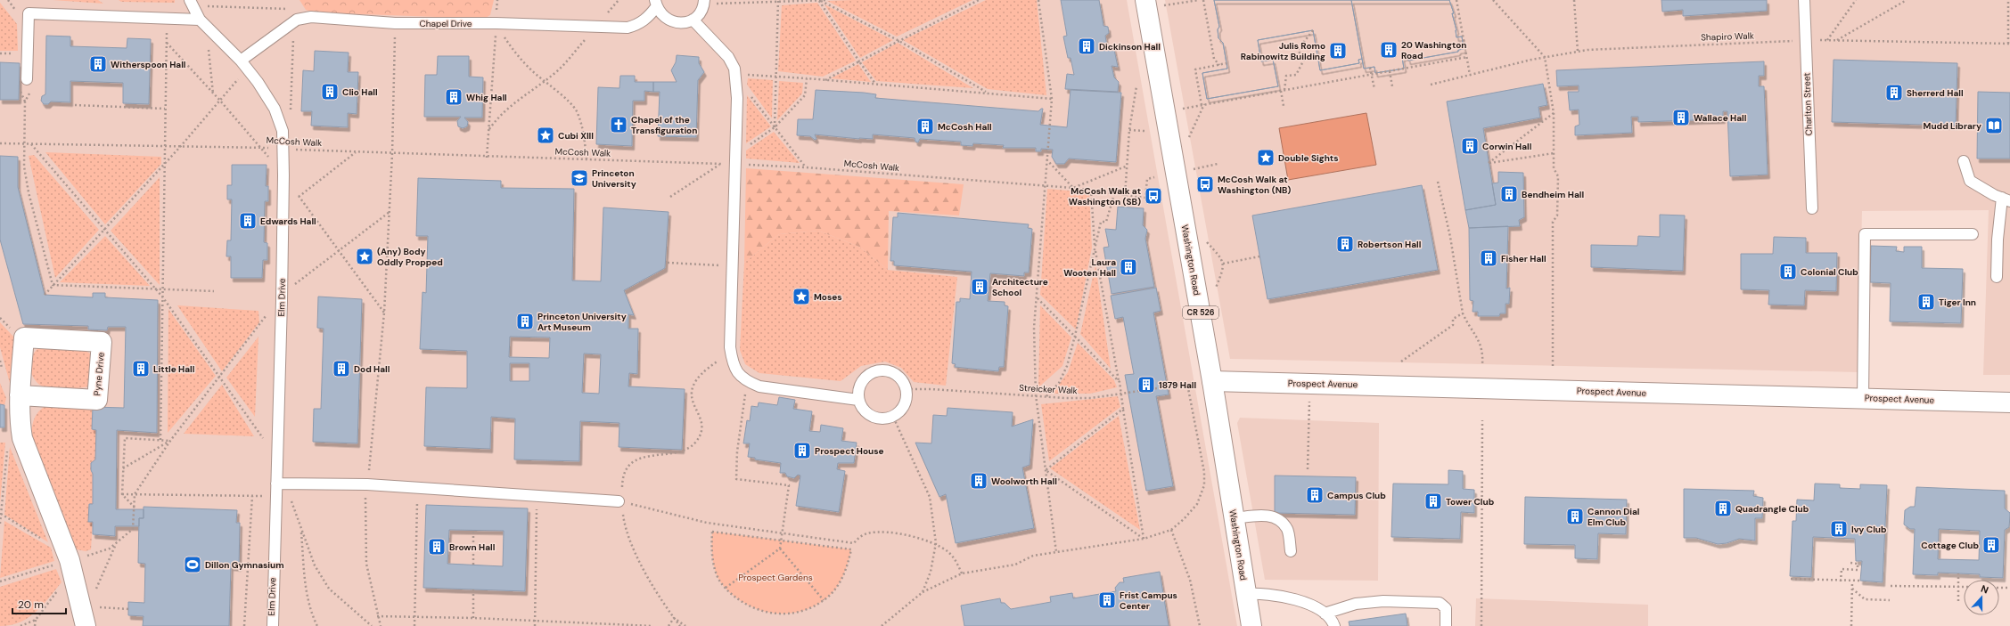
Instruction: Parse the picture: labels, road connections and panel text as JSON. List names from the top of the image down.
{
  "streets": {
    "street": [
      "Washington Road",
      "CR 526",
      "Pyne Drive",
      "Prospect Avenue"
    ],
    "lane": ["Chapel Drive", "Charlton Street", "Elm Drive"],
    "path": ["Shapiro Walk", "McCosh Walk", "Streicker Walk"]
  },
  "crossings": [
    ["Chapel Drive", "Elm Drive"],
    ["Shapiro Walk", "Charlton Street"],
    ["McCosh Walk", "Elm Drive"],
    ["Washington Road", "Prospect Avenue"]
  ],
  "parks": ["Prospect Gardens"],
  "places": {
    "building": [
      "Dickinson Hall",
      "20 Washington Road",
      "Julis Romo Rabinowitz Building",
      "Witherspoon Hall",
      "Clio Hall",
      "Sherrerd Hall",
      "Whig Hall",
      "Wallace Hall",
      "McCosh Hall",
      "Corwin Hall",
      "Bendheim Hall",
      "Edwards Hall",
      "Robertson Hall",
      "Fisher Hall",
      "Laura Wooten Hall",
      "Colonial Club",
      "Architecture School",
      "Tiger Inn",
      "Princeton University Art Museum",
      "Little Hall",
      "Dod Hall",
      "1879 Hall",
      "Prospect House",
      "Woolworth Hall",
      "Campus Club",
      "Tower Club",
      "Quadrangle Club",
      "Cannon Dial Elm Club",
      "Ivy Club",
      "Cottage Club",
      "Brown Hall",
      "Frist Campus Center"
    ],
    "church": ["Chapel of the Transfiguration"],
    "library": ["Mudd Library"],
    "place": [
      "Cubi XIII",
      "Double Sights",
      "(Any) Body Oddly Propped",
      "Moses"
    ],
    "school or university": ["Princeton University"],
    "bus stop": ["McCosh Walk at Washington (NB)", "McCosh Walk at Washington (SB)"],
    "sports": ["Dillon Gymnasium"]
  },
  "scale_bar": "20 m",
  "north": "top"
}
